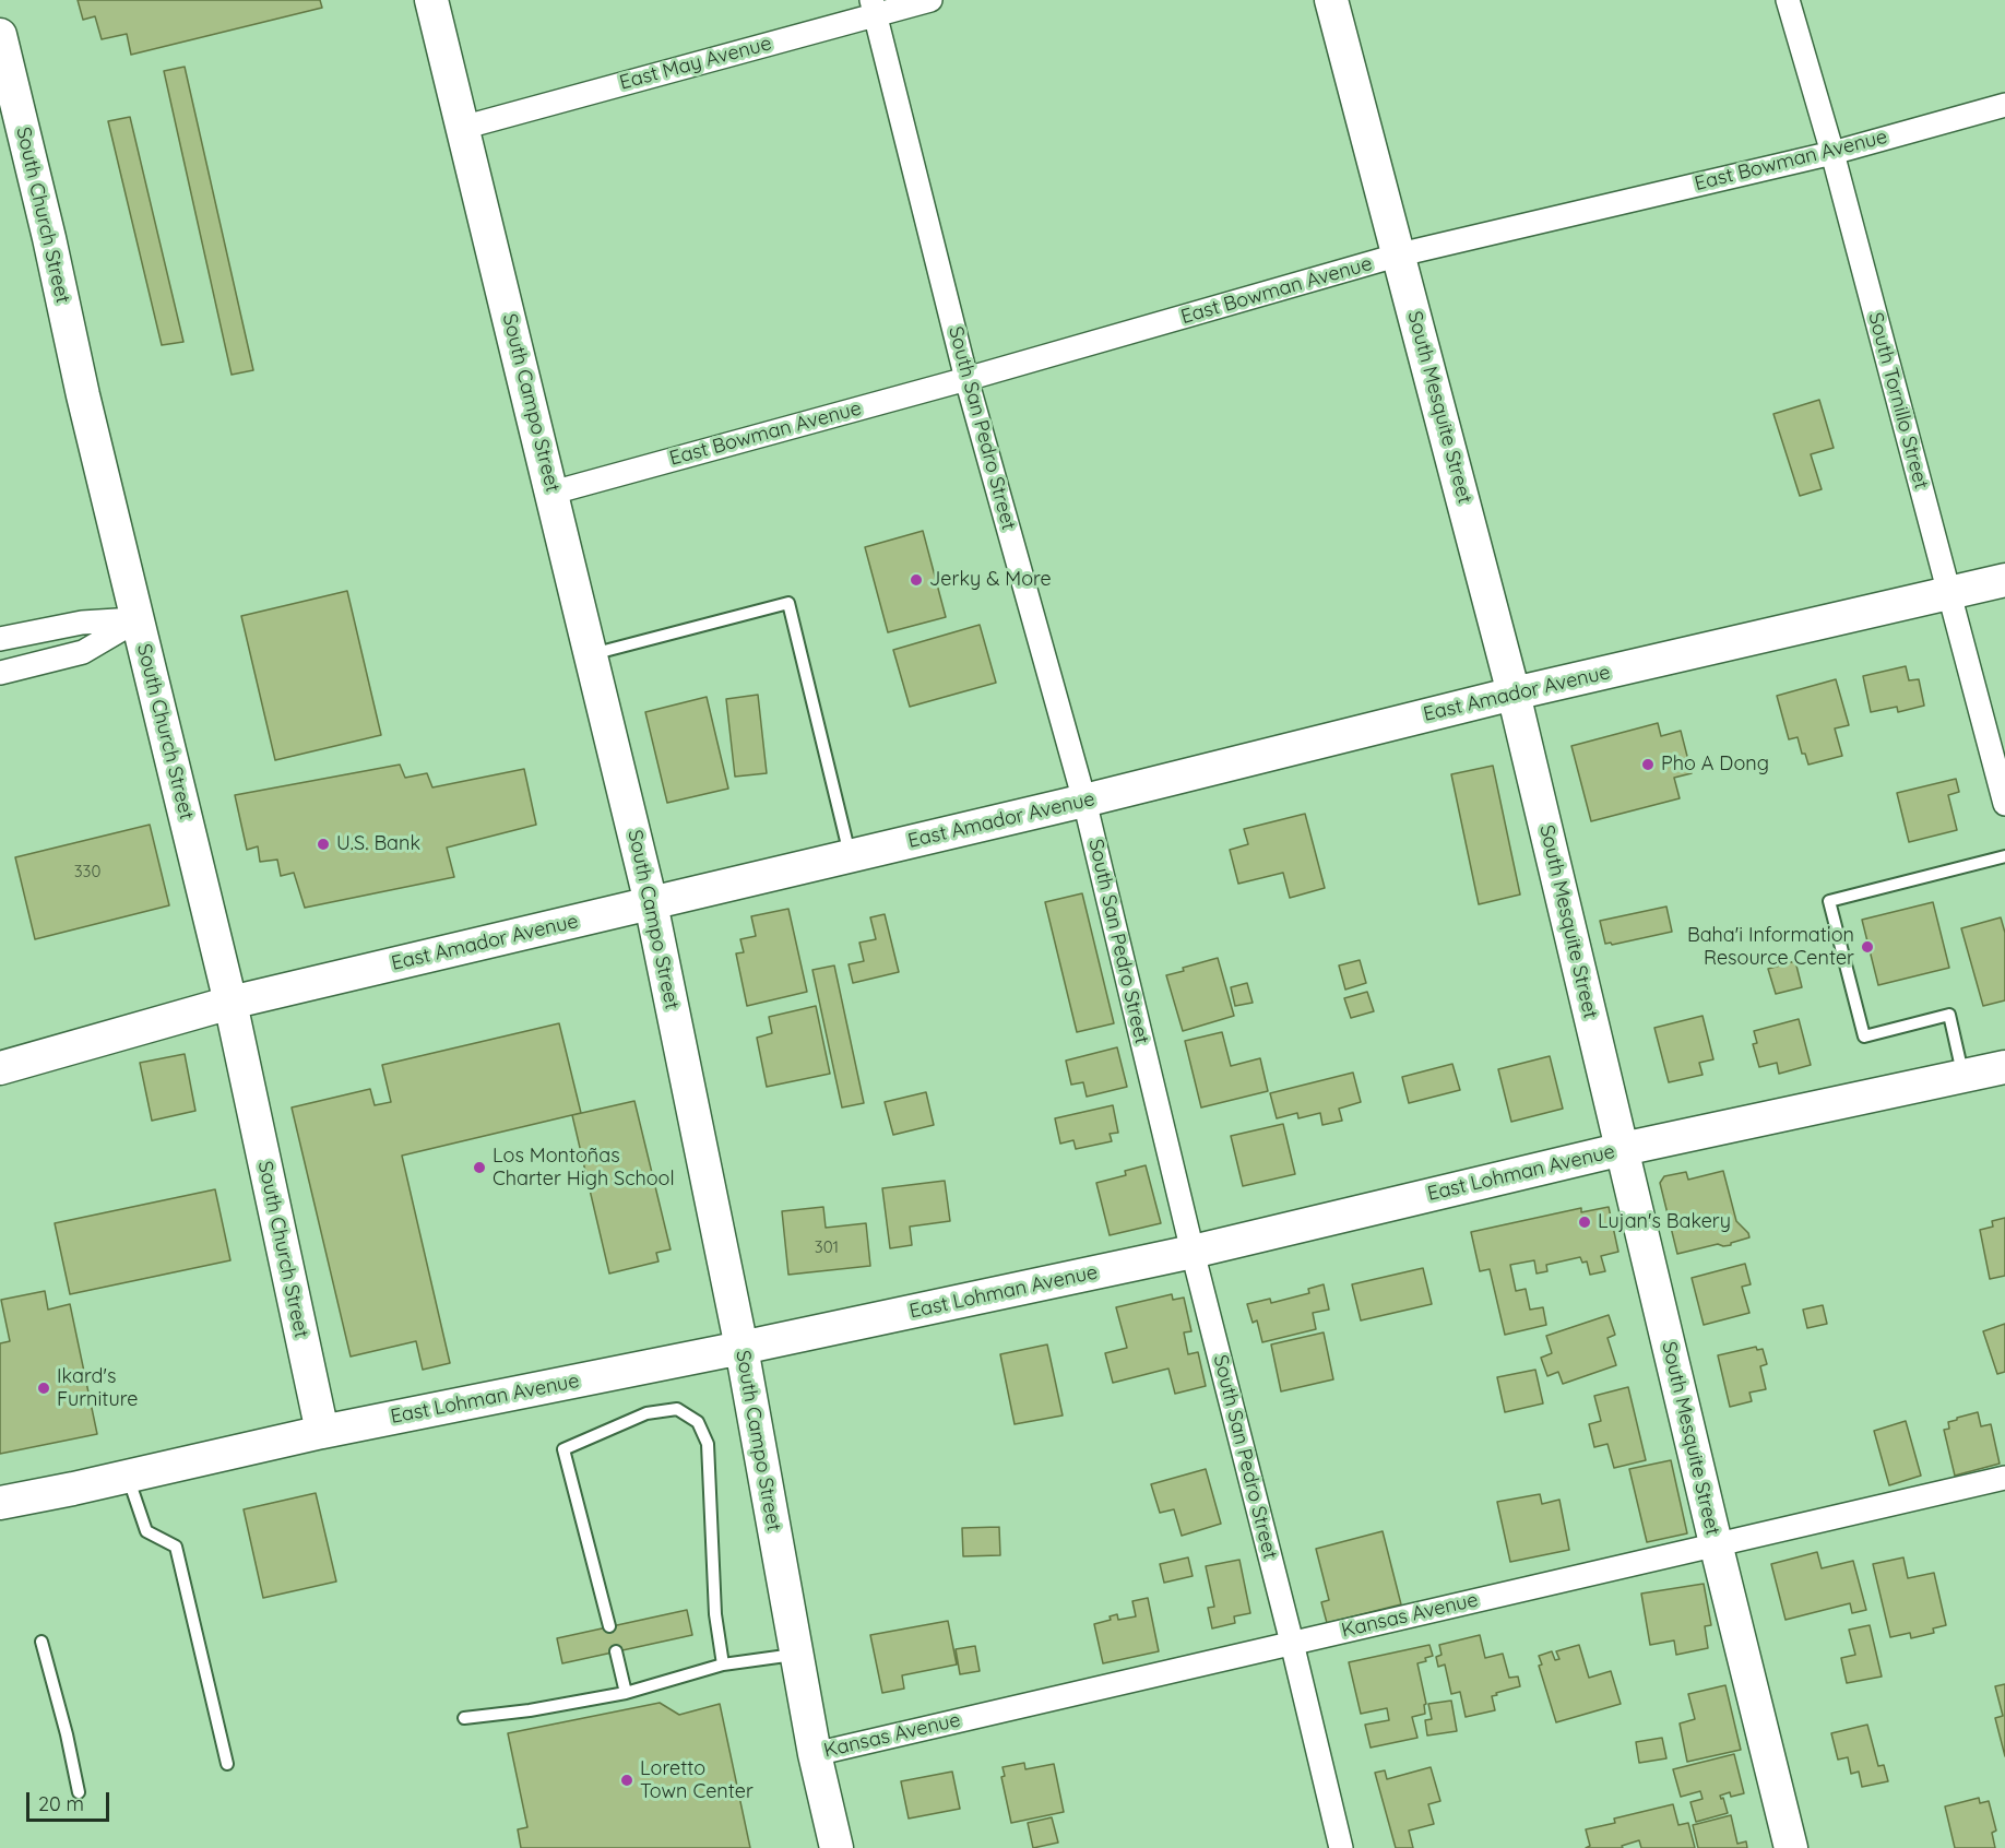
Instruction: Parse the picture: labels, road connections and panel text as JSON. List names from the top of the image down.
{
  "streets": {
    "street": [
      "East May Avenue",
      "East Bowman Avenue",
      "South Church Street",
      "South Tornillo Street",
      "South Campo Street",
      "South Mesquite Street",
      "South San Pedro Street",
      "East Amador Avenue",
      "East Lohman Avenue",
      "Kansas Avenue"
    ]
  },
  "crossings": [
    ["East May Avenue", "South Campo Street"],
    ["East May Avenue", "South San Pedro Street"],
    ["East Bowman Avenue", "South Tornillo Street"],
    ["East Bowman Avenue", "South Campo Street"],
    ["East Bowman Avenue", "South Mesquite Street"],
    ["East Bowman Avenue", "South San Pedro Street"],
    ["South Church Street", "East Amador Avenue"],
    ["South Church Street", "East Lohman Avenue"],
    ["South Tornillo Street", "East Amador Avenue"],
    ["South Campo Street", "East Amador Avenue"],
    ["South Campo Street", "East Lohman Avenue"],
    ["South Campo Street", "Kansas Avenue"],
    ["South Mesquite Street", "East Amador Avenue"],
    ["South Mesquite Street", "East Lohman Avenue"],
    ["South Mesquite Street", "Kansas Avenue"],
    ["South San Pedro Street", "East Amador Avenue"],
    ["South San Pedro Street", "East Lohman Avenue"],
    ["South San Pedro Street", "Kansas Avenue"]
  ],
  "places": [
    "Jerky & More",
    "Pho A Dong",
    "U.S. Bank",
    "Baha'i Information Resource Center",
    "Los Montoñas Charter High School",
    "Lujan's Bakery",
    "Ikard's Furniture",
    "Loretto Town Center"
  ],
  "house_numbers": ["330", "301"],
  "scale_bar": "20 m"
}
